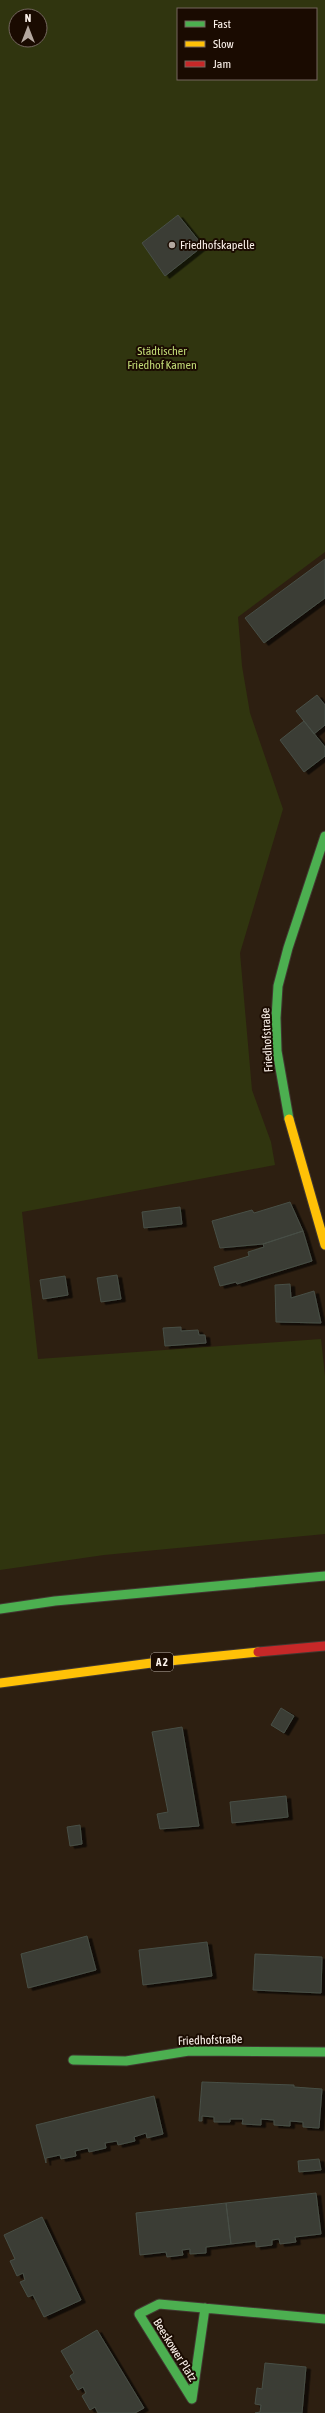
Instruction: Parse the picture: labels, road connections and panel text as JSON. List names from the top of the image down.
{
  "streets": {
    "main road": ["Friedhofstraße", "A 2", "Beeskower Platz"]
  },
  "parks": ["Städtischer Friedhof Kamen"],
  "places": ["Friedhofskapelle"],
  "legend": ["Fast", "Slow", "Jam"],
  "north": "top"
}
